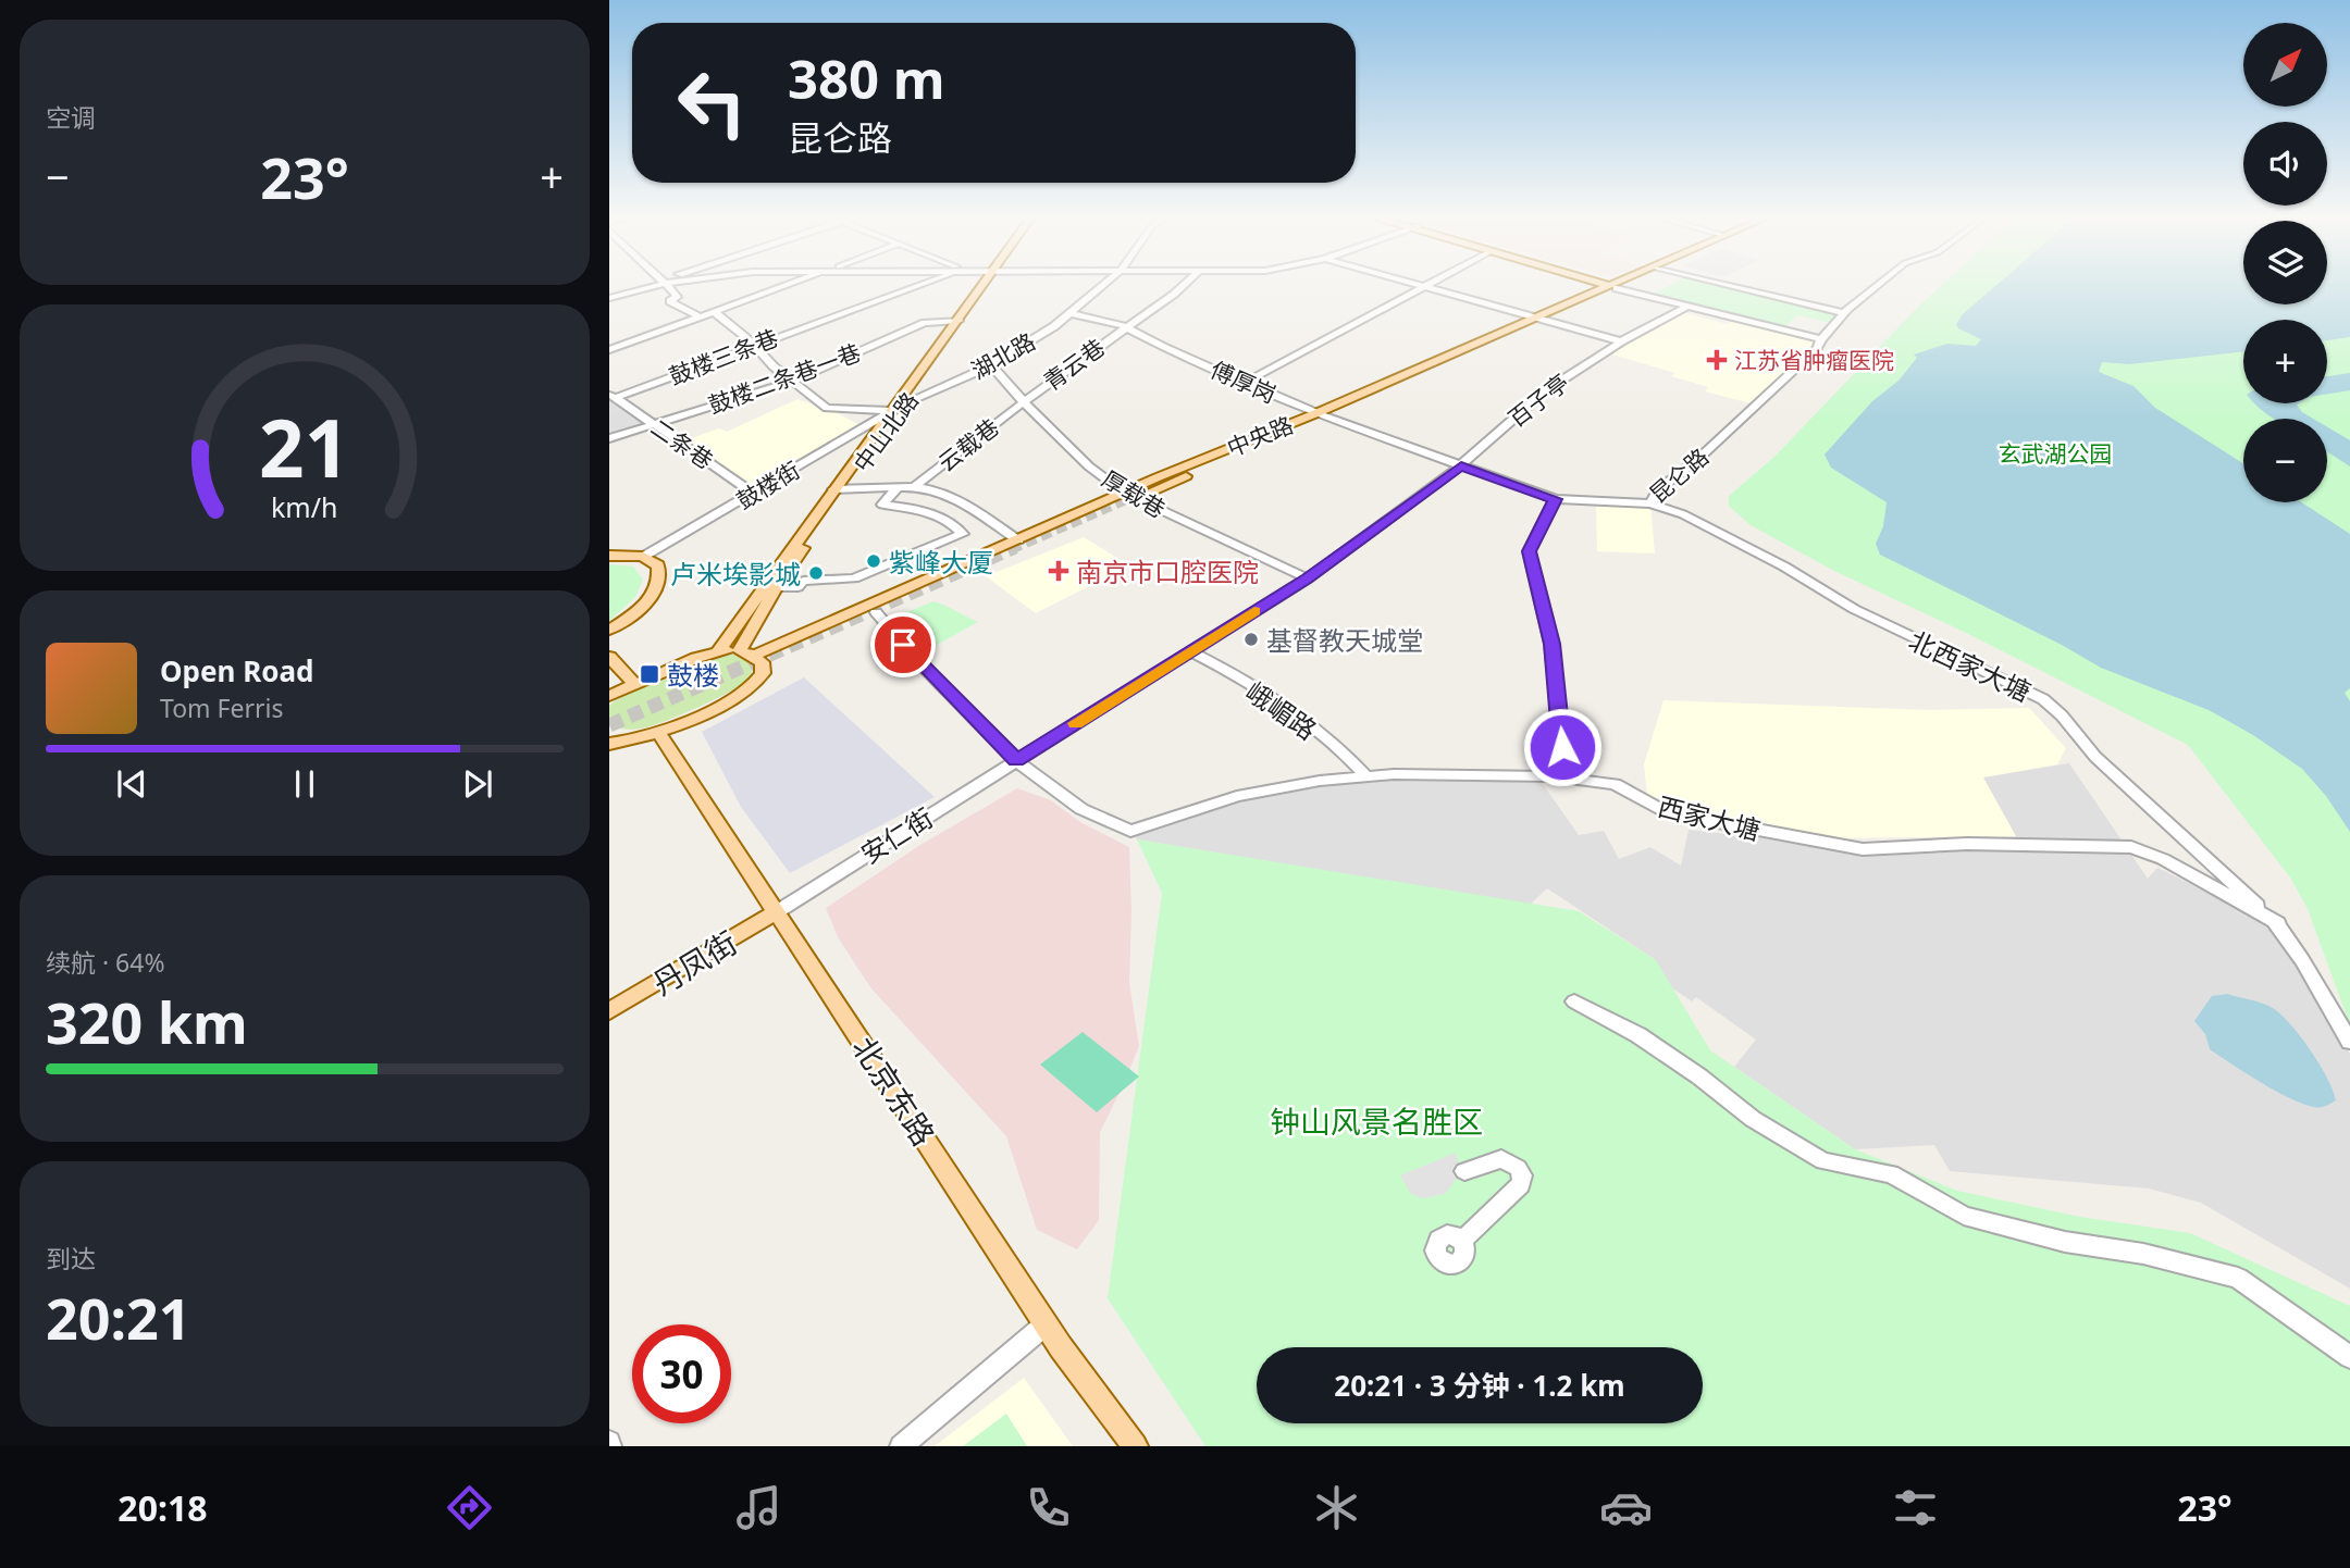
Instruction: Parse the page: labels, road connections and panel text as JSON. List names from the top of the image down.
{
  "streets": {
    "main road": [
      "中山北路",
      "中央路",
      "丹凤街",
      "北京东路"
    ],
    "street": [
      "湖北路",
      "鼓楼三条巷",
      "青云巷",
      "鼓楼二条巷一巷",
      "傅厚岗",
      "百子亭",
      "二条巷",
      "云载巷",
      "昆仑路",
      "鼓楼街",
      "厚载巷",
      "北西家大塘",
      "峨嵋路",
      "西家大塘",
      "安仁街"
    ]
  },
  "crossings": [
    ["湖北路", "傅厚岗"],
    ["湖北路", "中山北路"],
    ["湖北路", "鼓楼街"],
    ["湖北路", "厚载巷"],
    ["鼓楼三条巷", "二条巷"],
    ["青云巷", "傅厚岗"],
    ["青云巷", "云载巷"],
    ["青云巷", "厚载巷"],
    ["鼓楼二条巷一巷", "中山北路"],
    ["鼓楼二条巷一巷", "二条巷"],
    ["傅厚岗", "百子亭"],
    ["傅厚岗", "中央路"],
    ["傅厚岗", "昆仑路"],
    ["傅厚岗", "安仁街"],
    ["百子亭", "昆仑路"],
    ["百子亭", "安仁街"],
    ["中山北路", "中央路"],
    ["中山北路", "鼓楼街"],
    ["中山北路", "北京东路"],
    ["中央路", "厚载巷"],
    ["中央路", "西家大塘"],
    ["二条巷", "鼓楼街"],
    ["云载巷", "厚载巷"],
    ["昆仑路", "北西家大塘"],
    ["昆仑路", "安仁街"],
    ["厚载巷", "安仁街"],
    ["北西家大塘", "西家大塘"],
    ["峨嵋路", "西家大塘"],
    ["峨嵋路", "安仁街"],
    ["西家大塘", "安仁街"],
    ["安仁街", "丹凤街"],
    ["安仁街", "北京东路"],
    ["丹凤街", "北京东路"]
  ],
  "parks": ["玄武湖公园", "钟山风景名胜区"],
  "places": {
    "health": ["江苏省肿瘤医院", "南京市口腔医院"],
    "other": ["紫峰大厦", "卢米埃影城", "基督教天城堂"],
    "transit": ["鼓楼"]
  },
  "north": "top right",
  "page": {
    "tile": [
      "空调",
      ["续航 · 64%", "320 km"],
      ["到达", "20:21"]
    ],
    "map_buttons": ["+", "−"],
    "turn": ["380 m", "昆仑路"],
    "heat": ["−", "23°", "+"],
    "song": ["Open Road", "Tom Ferris"],
    "limit": "30",
    "trip": "20:21 · 3 分钟 · 1.2 km",
    "tabs": ["20:18", "23°"],
    "gauge": ["21", "km/h"]
  }
}
